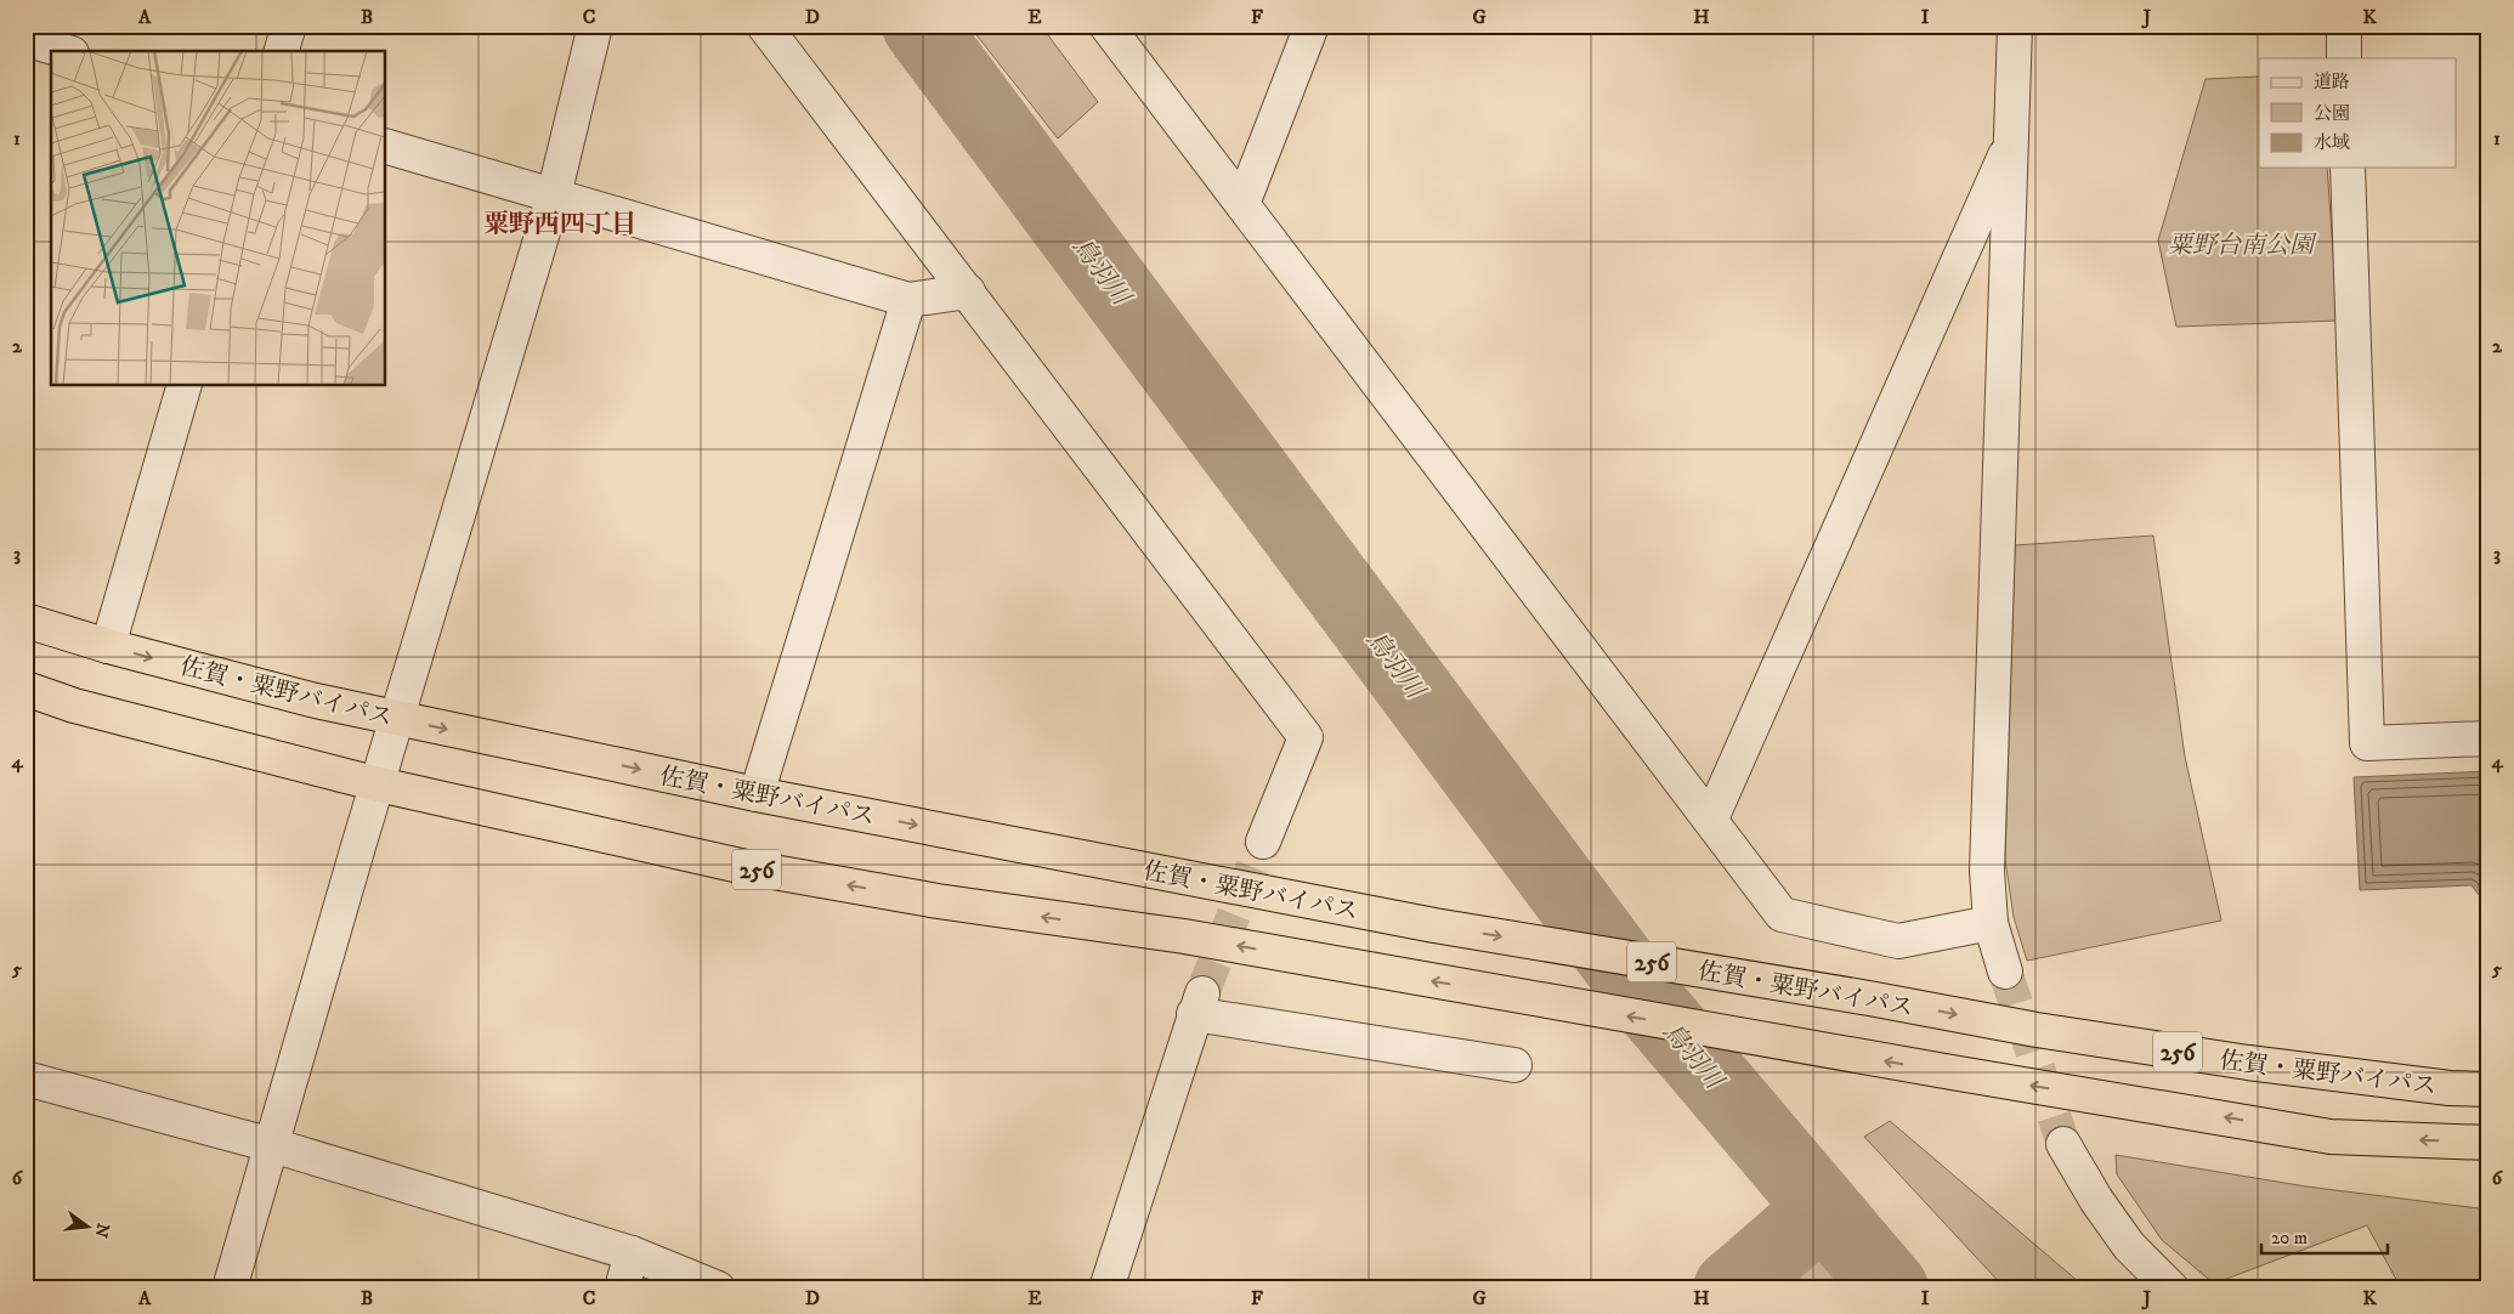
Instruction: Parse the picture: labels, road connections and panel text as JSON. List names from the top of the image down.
{
  "streets": {
    "highway": ["佐賀・粟野バイパス", "256"]
  },
  "districts": ["粟野西四丁目"],
  "water": ["鳥羽川"],
  "parks": ["粟野台南公園"],
  "legend": ["道路", "公園", "水域"],
  "scale_bar": "20 m",
  "north": "right",
  "grid": {
    "columns": [
      "A",
      "B",
      "C",
      "D",
      "E",
      "F",
      "G",
      "H",
      "I",
      "J",
      "K"
    ],
    "rows": [
      "1",
      "2",
      "3",
      "4",
      "5",
      "6"
    ]
  }
}
